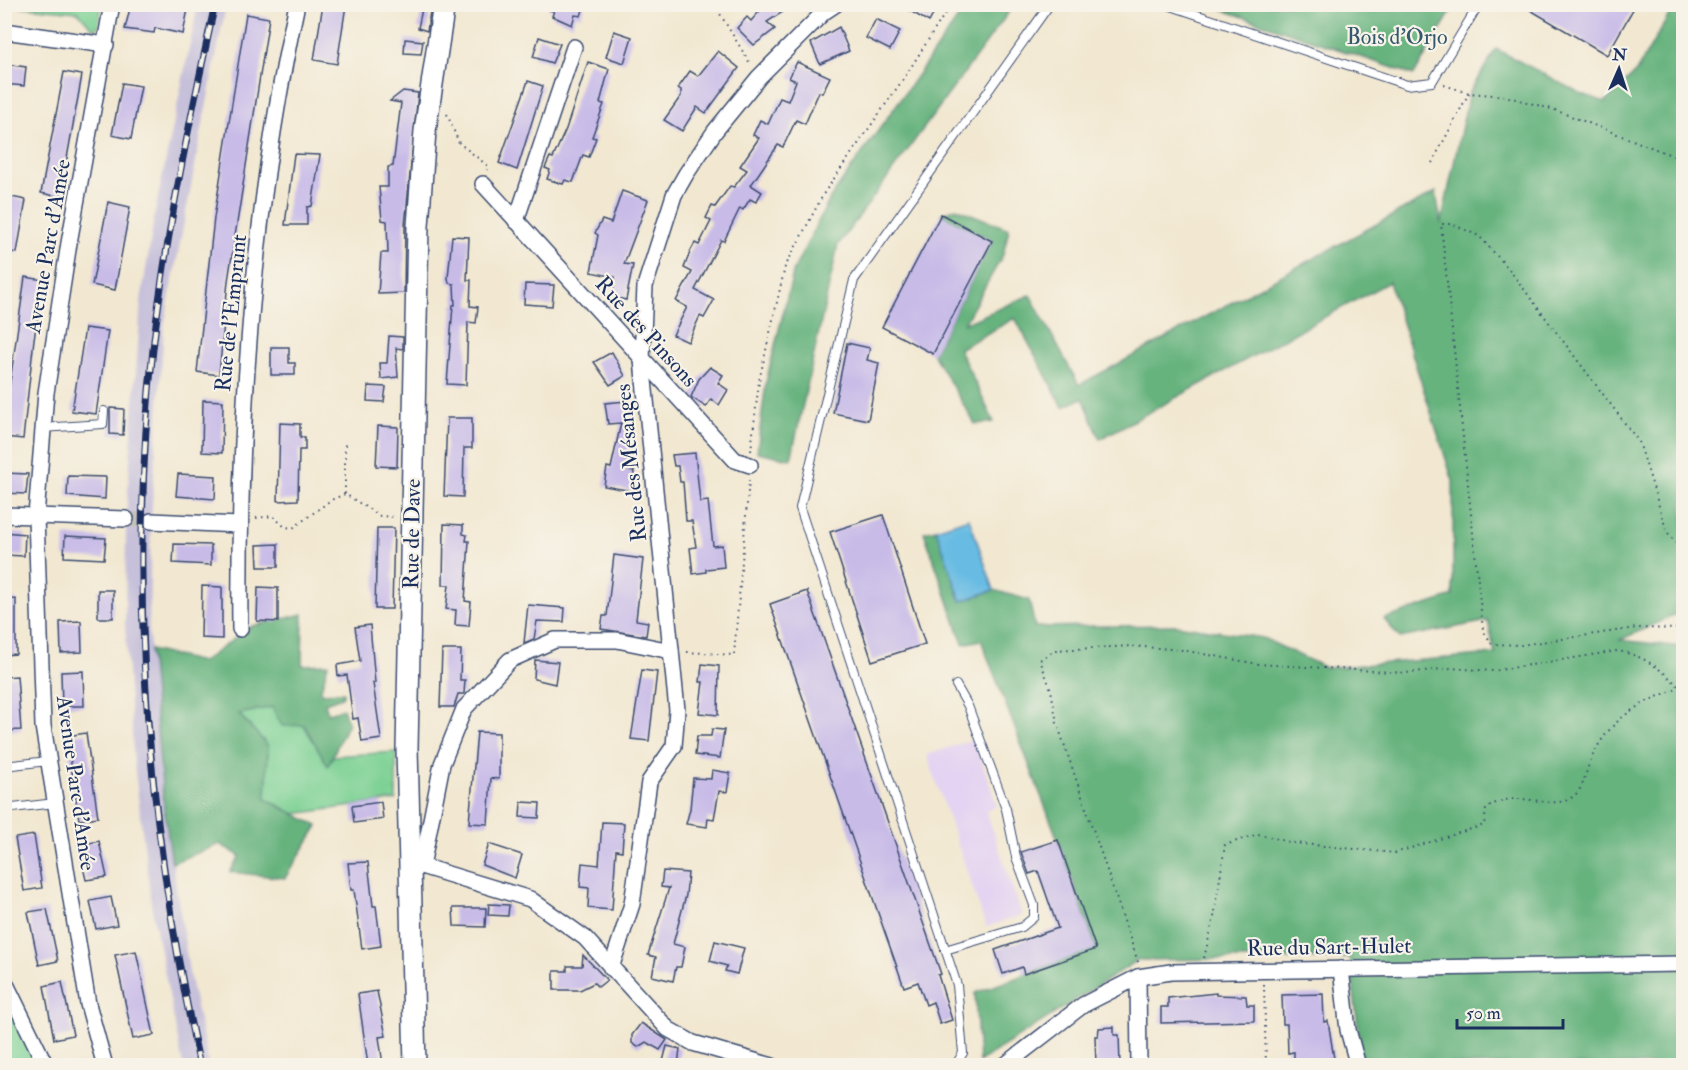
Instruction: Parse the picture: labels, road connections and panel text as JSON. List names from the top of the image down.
{
  "streets": {
    "main road": ["Rue de Dave"],
    "street": [
      "Avenue Parc d'Amée",
      "Rue de l'Emprunt",
      "Rue des Pinsons",
      "Rue des Mésanges",
      "Rue du Sart-Hulet"
    ]
  },
  "crossings": [
    ["Rue des Pinsons", "Rue des Mésanges"]
  ],
  "parks": ["Bois d'Orjo"],
  "scale_bar": "50 m",
  "north": "top"
}
